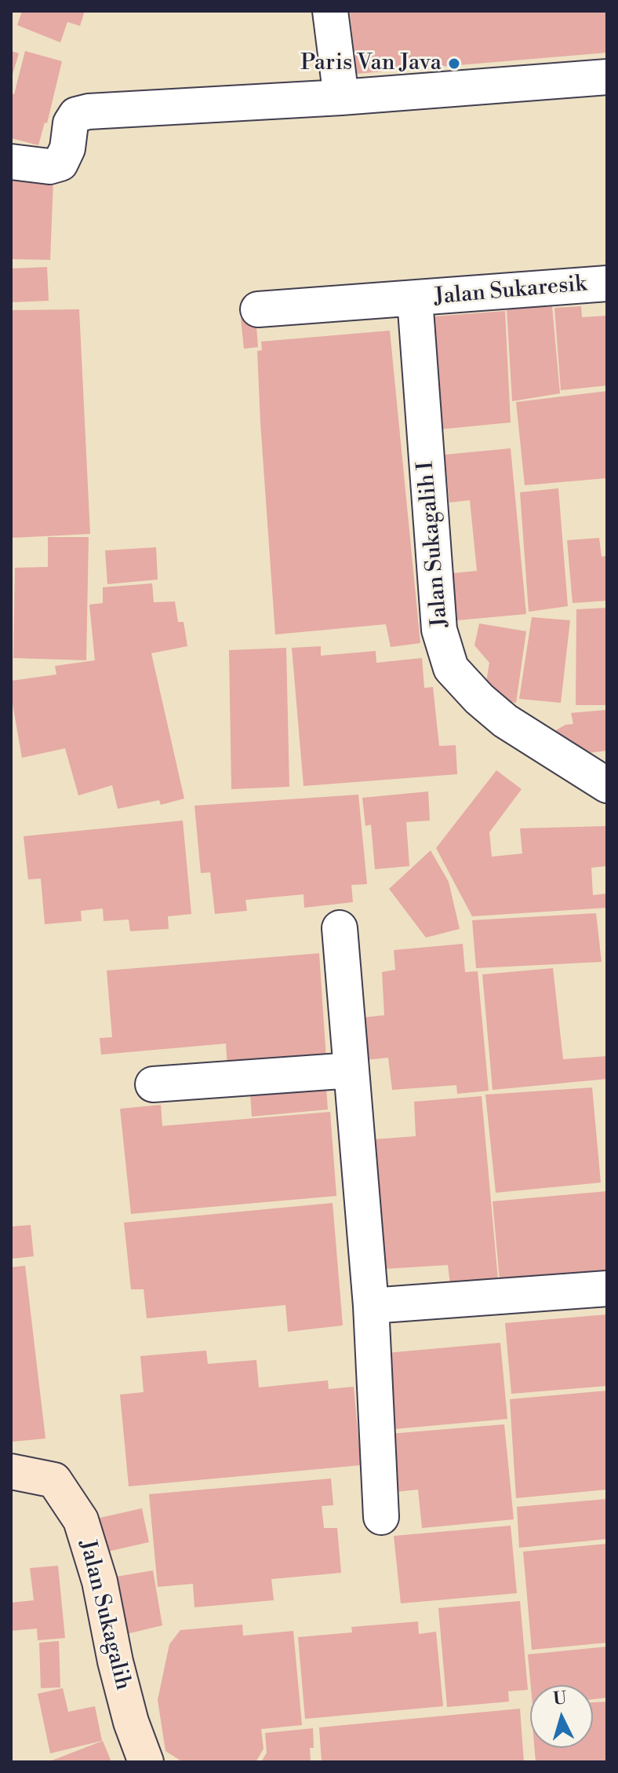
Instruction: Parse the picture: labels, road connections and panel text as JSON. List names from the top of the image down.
{
  "streets": {
    "street": ["Jalan Sukaresik", "Jalan Sukagalih I", "Jalan Sukagalih"]
  },
  "crossings": [
    ["Jalan Sukaresik", "Jalan Sukagalih I"]
  ],
  "places": ["Paris Van Java"],
  "north": "top"
}
